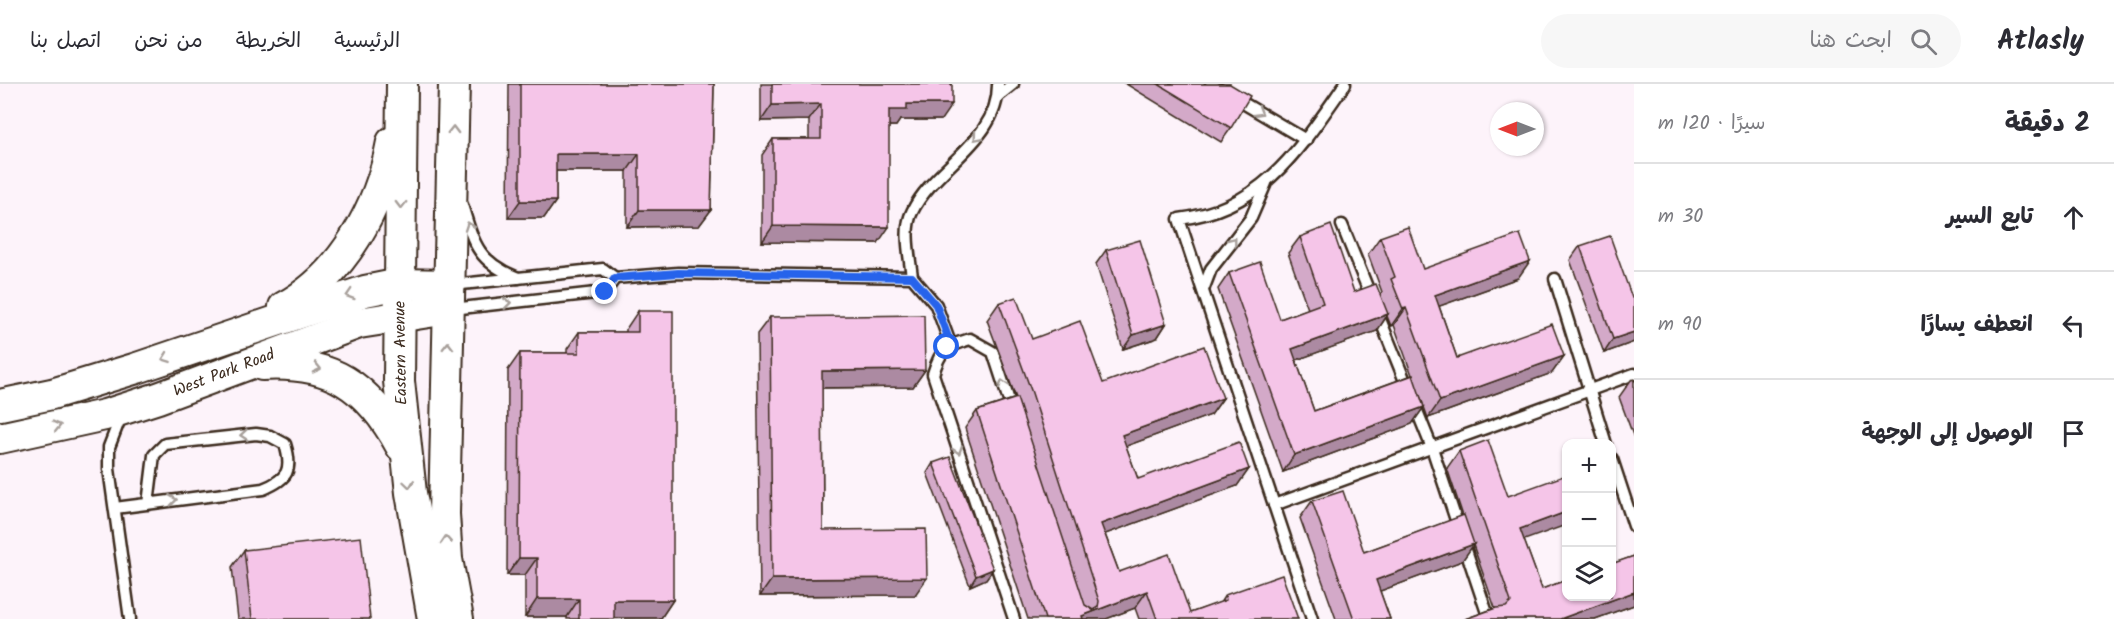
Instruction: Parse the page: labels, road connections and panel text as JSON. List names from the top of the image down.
{
  "streets": {
    "main road": ["Eastern Avenue", "West Park Road"]
  },
  "crossings": [
    ["Eastern Avenue", "West Park Road"]
  ],
  "north": "left",
  "page": {
    "header": "Atlasly",
    "search": "ابحث هنا",
    "nav": [
      "الرئيسية",
      "الخريطة",
      "من نحن",
      "اتصل بنا"
    ],
    "heading": ["2 دقيقة", "سيرًا · 120 m"],
    "list": [
      ["تابع السير", "30 m"],
      ["انعطف يسارًا", "90 m"],
      "الوصول إلى الوجهة"
    ],
    "map_buttons": ["+", "−"]
  }
}
